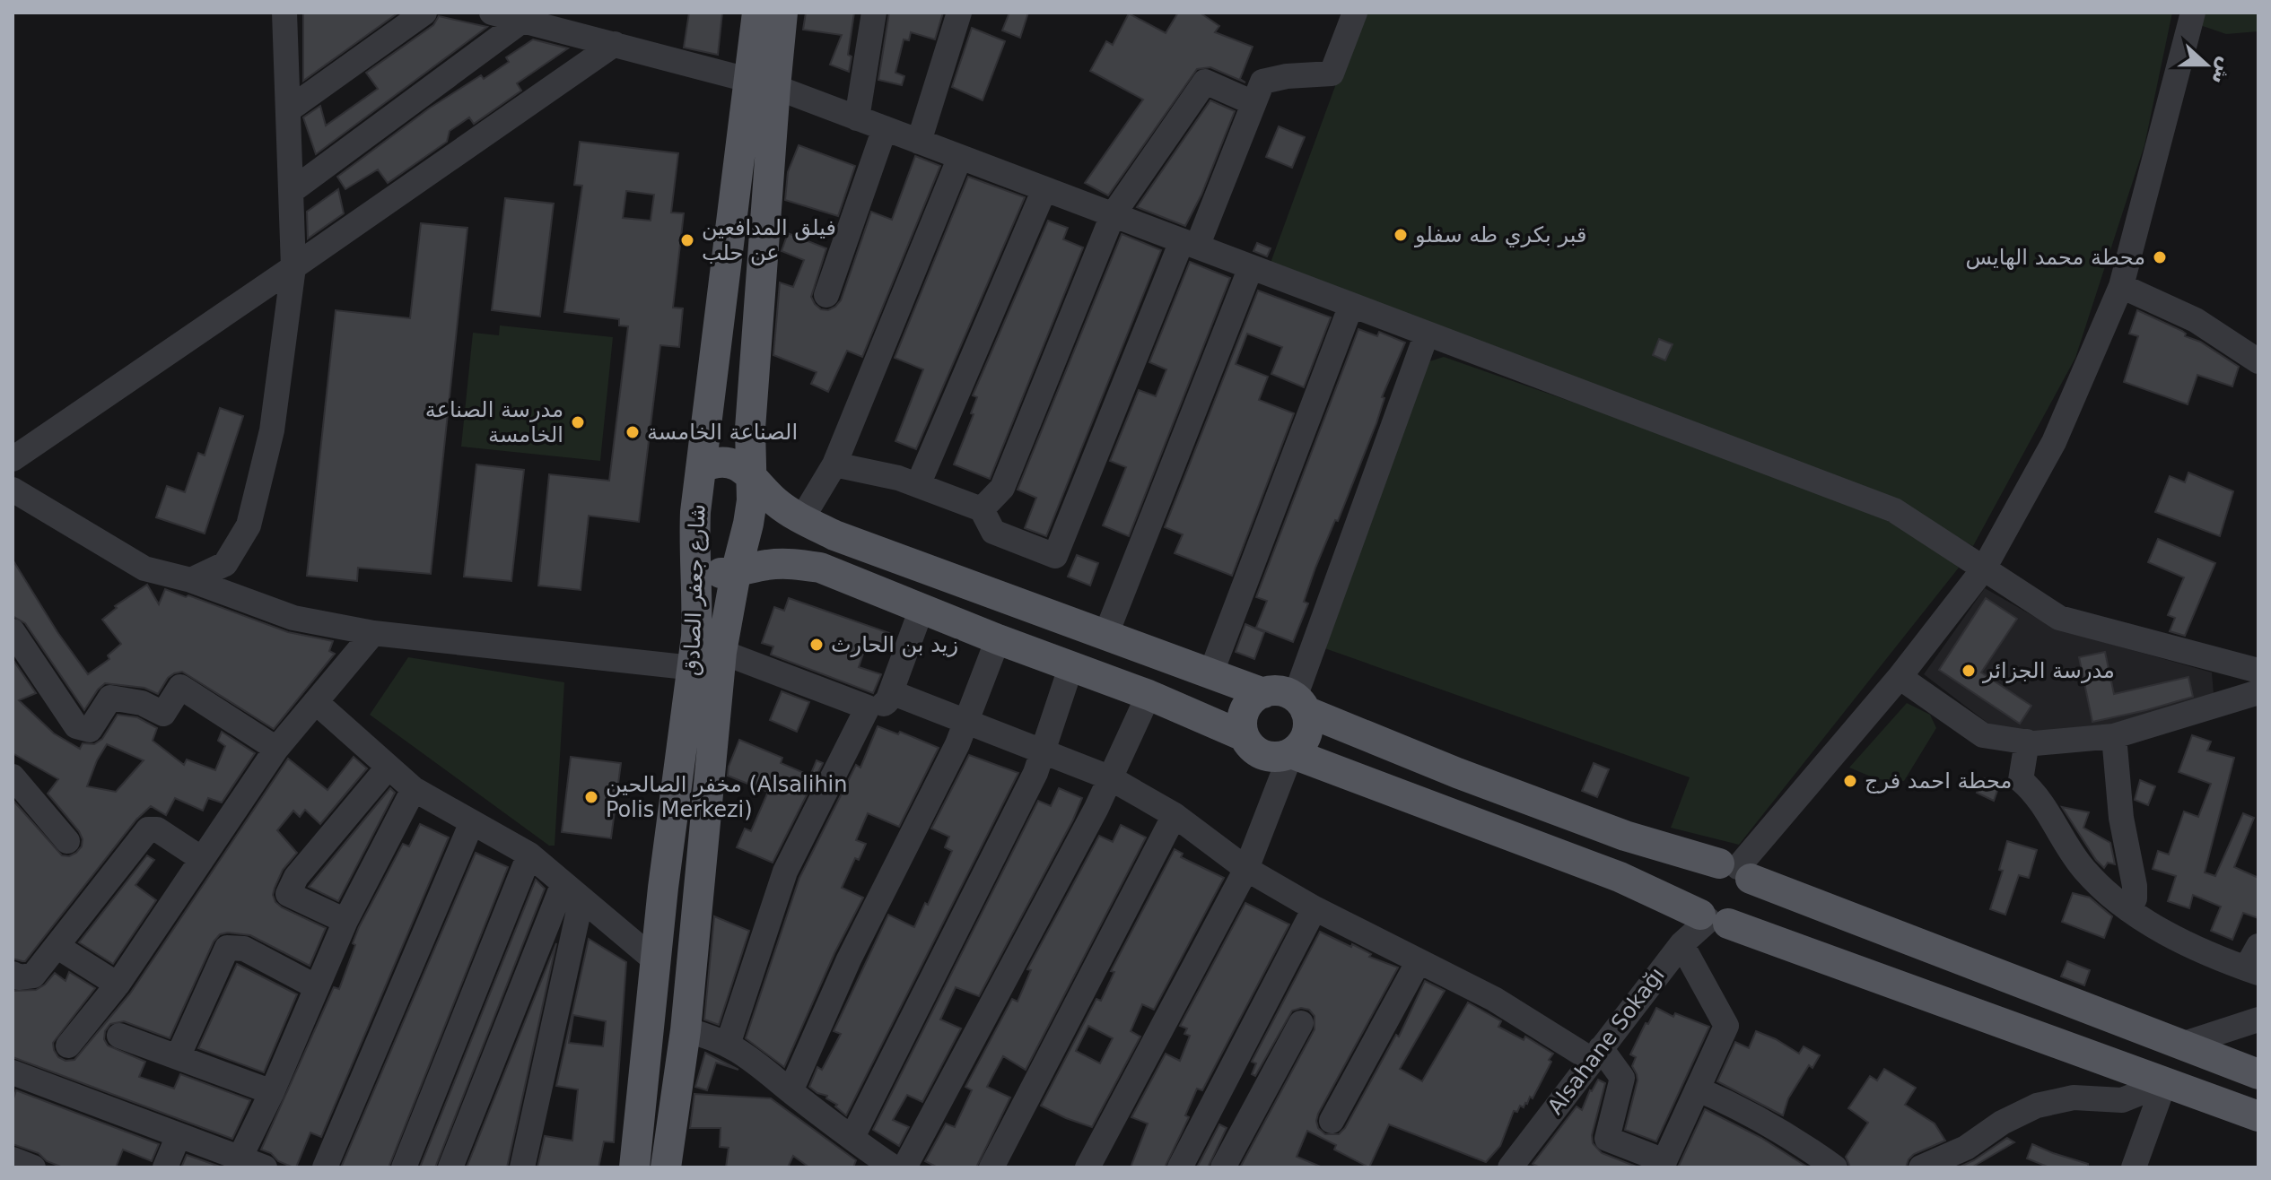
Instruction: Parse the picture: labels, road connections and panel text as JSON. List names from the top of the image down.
{
  "streets": {
    "main road": ["شارع جعفر الصادق"],
    "street": ["Alsahane Sokağı"]
  },
  "places": [
    "قبر بكري طه سفلو",
    "فيلق المدافعين عن حلب",
    "محطة محمد الهايس",
    "مدرسة الصناعة الخامسة",
    "الصناعة الخامسة",
    "زيد بن الحارث",
    "مدرسة الجزائر",
    "محطة احمد فرج",
    "مخفر الصالحين (Alsalihin Polis Merkezi)"
  ],
  "north": "right"
}
